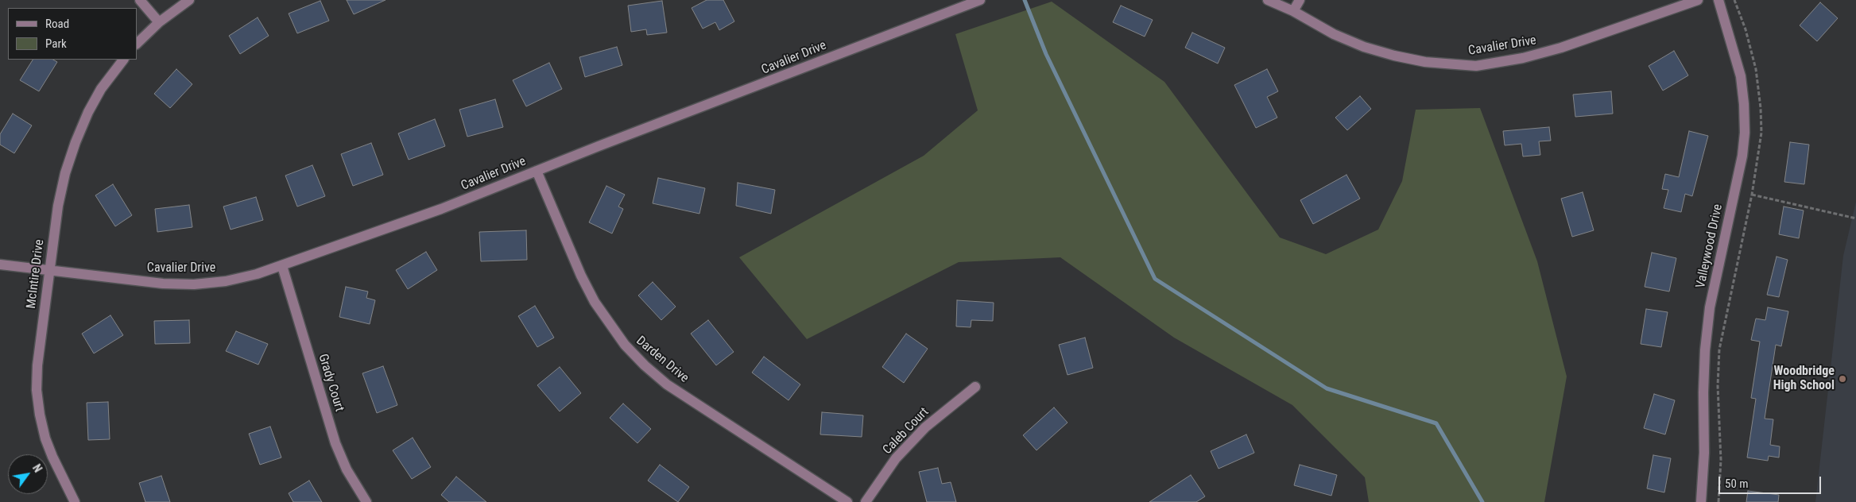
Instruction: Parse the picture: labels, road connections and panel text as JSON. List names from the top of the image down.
{
  "streets": {
    "street": [
      "Cavalier Drive",
      "Valleywood Drive",
      "McIntire Drive",
      "Darden Drive",
      "Grady Court",
      "Caleb Court"
    ]
  },
  "crossings": [
    ["Cavalier Drive", "McIntire Drive"],
    ["Cavalier Drive", "Darden Drive"],
    ["Cavalier Drive", "Grady Court"]
  ],
  "places": ["Woodbridge High School"],
  "legend": ["Road", "Park"],
  "scale_bar": "50 m",
  "north": "top right"
}
